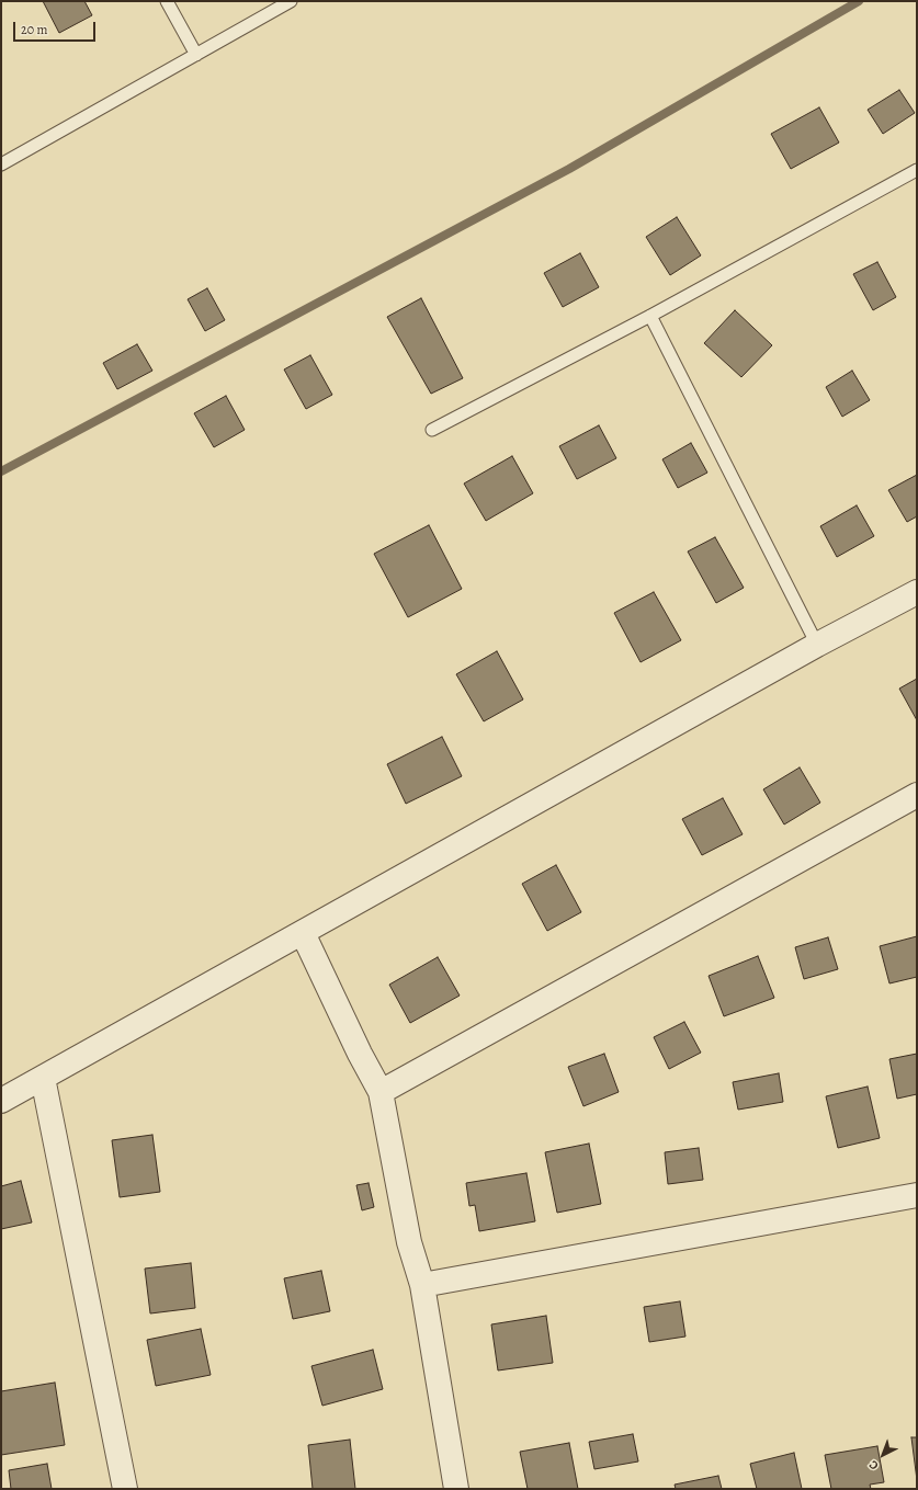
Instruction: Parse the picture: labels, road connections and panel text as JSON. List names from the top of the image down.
{
  "scale_bar": "20 m",
  "north": "bottom left"
}
